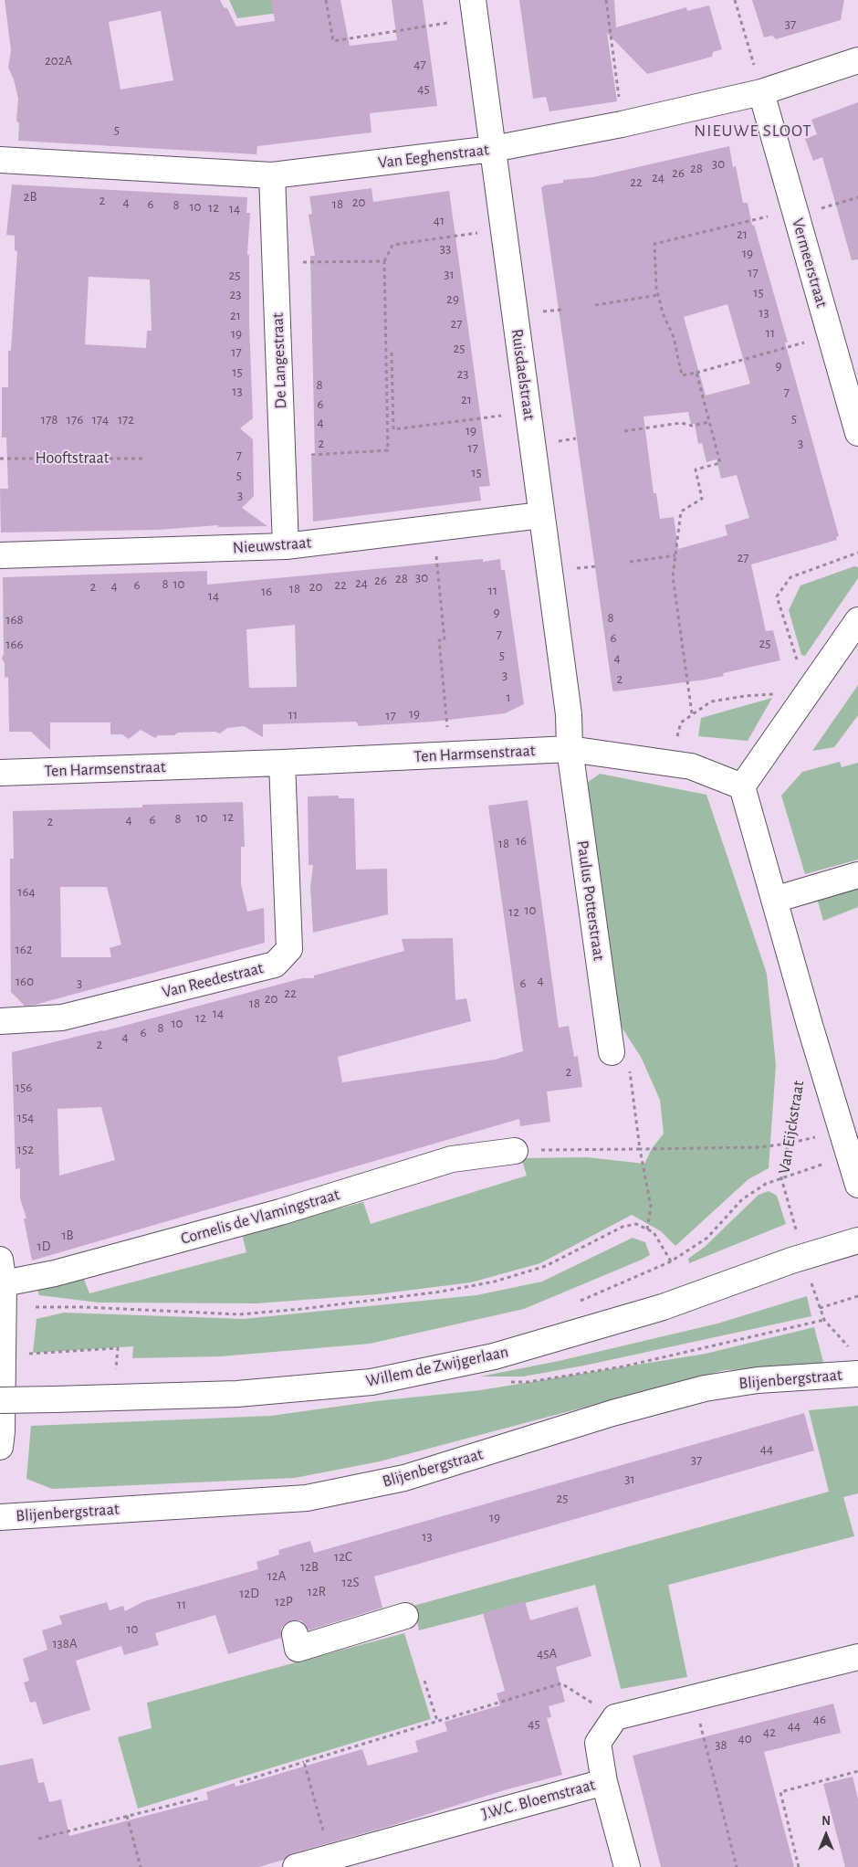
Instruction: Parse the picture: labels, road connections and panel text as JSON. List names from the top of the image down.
{
  "streets": {
    "street": [
      "Van Eeghenstraat",
      "Vermeerstraat",
      "De Langestraat",
      "Ruisdaelstraat",
      "Nieuwstraat",
      "Ten Harmsenstraat",
      "Paulus Potterstraat",
      "Van Reedestraat",
      "Van Eijckstraat",
      "Cornelis de Vlamingstraat",
      "Willem de Zwijgerlaan",
      "Blijenbergstraat",
      "J.W.C. Bloemstraat"
    ],
    "path": ["Hooftstraat"]
  },
  "crossings": [
    ["Van Eeghenstraat", "Vermeerstraat"],
    ["Van Eeghenstraat", "De Langestraat"],
    ["Van Eeghenstraat", "Ruisdaelstraat"],
    ["De Langestraat", "Nieuwstraat"],
    ["Ruisdaelstraat", "Nieuwstraat"],
    ["Ruisdaelstraat", "Ten Harmsenstraat"],
    ["Ruisdaelstraat", "Paulus Potterstraat"],
    ["Ten Harmsenstraat", "Paulus Potterstraat"],
    ["Ten Harmsenstraat", "Van Reedestraat"],
    ["Ten Harmsenstraat", "Van Eijckstraat"],
    ["Van Eijckstraat", "Willem de Zwijgerlaan"]
  ],
  "districts": ["NIEUWE SLOOT"],
  "house_numbers": [
    "37",
    "202A",
    "47",
    "45",
    "5",
    "30",
    "28",
    "26",
    "24",
    "22",
    "2B",
    "2",
    "4",
    "20",
    "6",
    "18",
    "8",
    "10",
    "12",
    "14",
    "41",
    "21",
    "33",
    "19",
    "17",
    "31",
    "25",
    "15",
    "23",
    "29",
    "13",
    "21",
    "27",
    "11",
    "19",
    "25",
    "17",
    "9",
    "15",
    "23",
    "8",
    "13",
    "7",
    "21",
    "6",
    "5",
    "178",
    "176",
    "174",
    "172",
    "4",
    "19",
    "2",
    "3",
    "17",
    "7",
    "15",
    "5",
    "3",
    "27",
    "30",
    "28",
    "26",
    "24",
    "8",
    "10",
    "6",
    "22",
    "4",
    "2",
    "20",
    "18",
    "11",
    "16",
    "14",
    "9",
    "8",
    "168",
    "7",
    "6",
    "25",
    "166",
    "5",
    "4",
    "3",
    "2",
    "1",
    "19",
    "11",
    "17",
    "12",
    "10",
    "8",
    "4",
    "6",
    "2",
    "16",
    "18",
    "164",
    "10",
    "12",
    "162",
    "4",
    "160",
    "3",
    "6",
    "22",
    "20",
    "18",
    "14",
    "12",
    "10",
    "8",
    "6",
    "4",
    "2",
    "2",
    "156",
    "154",
    "152",
    "1B",
    "1D",
    "44",
    "37",
    "31",
    "25",
    "19",
    "13",
    "12C",
    "12B",
    "12A",
    "12S",
    "12R",
    "12D",
    "12P",
    "11",
    "10",
    "138A",
    "45A",
    "46",
    "45",
    "44",
    "42",
    "40",
    "38"
  ],
  "north": "top"
}
